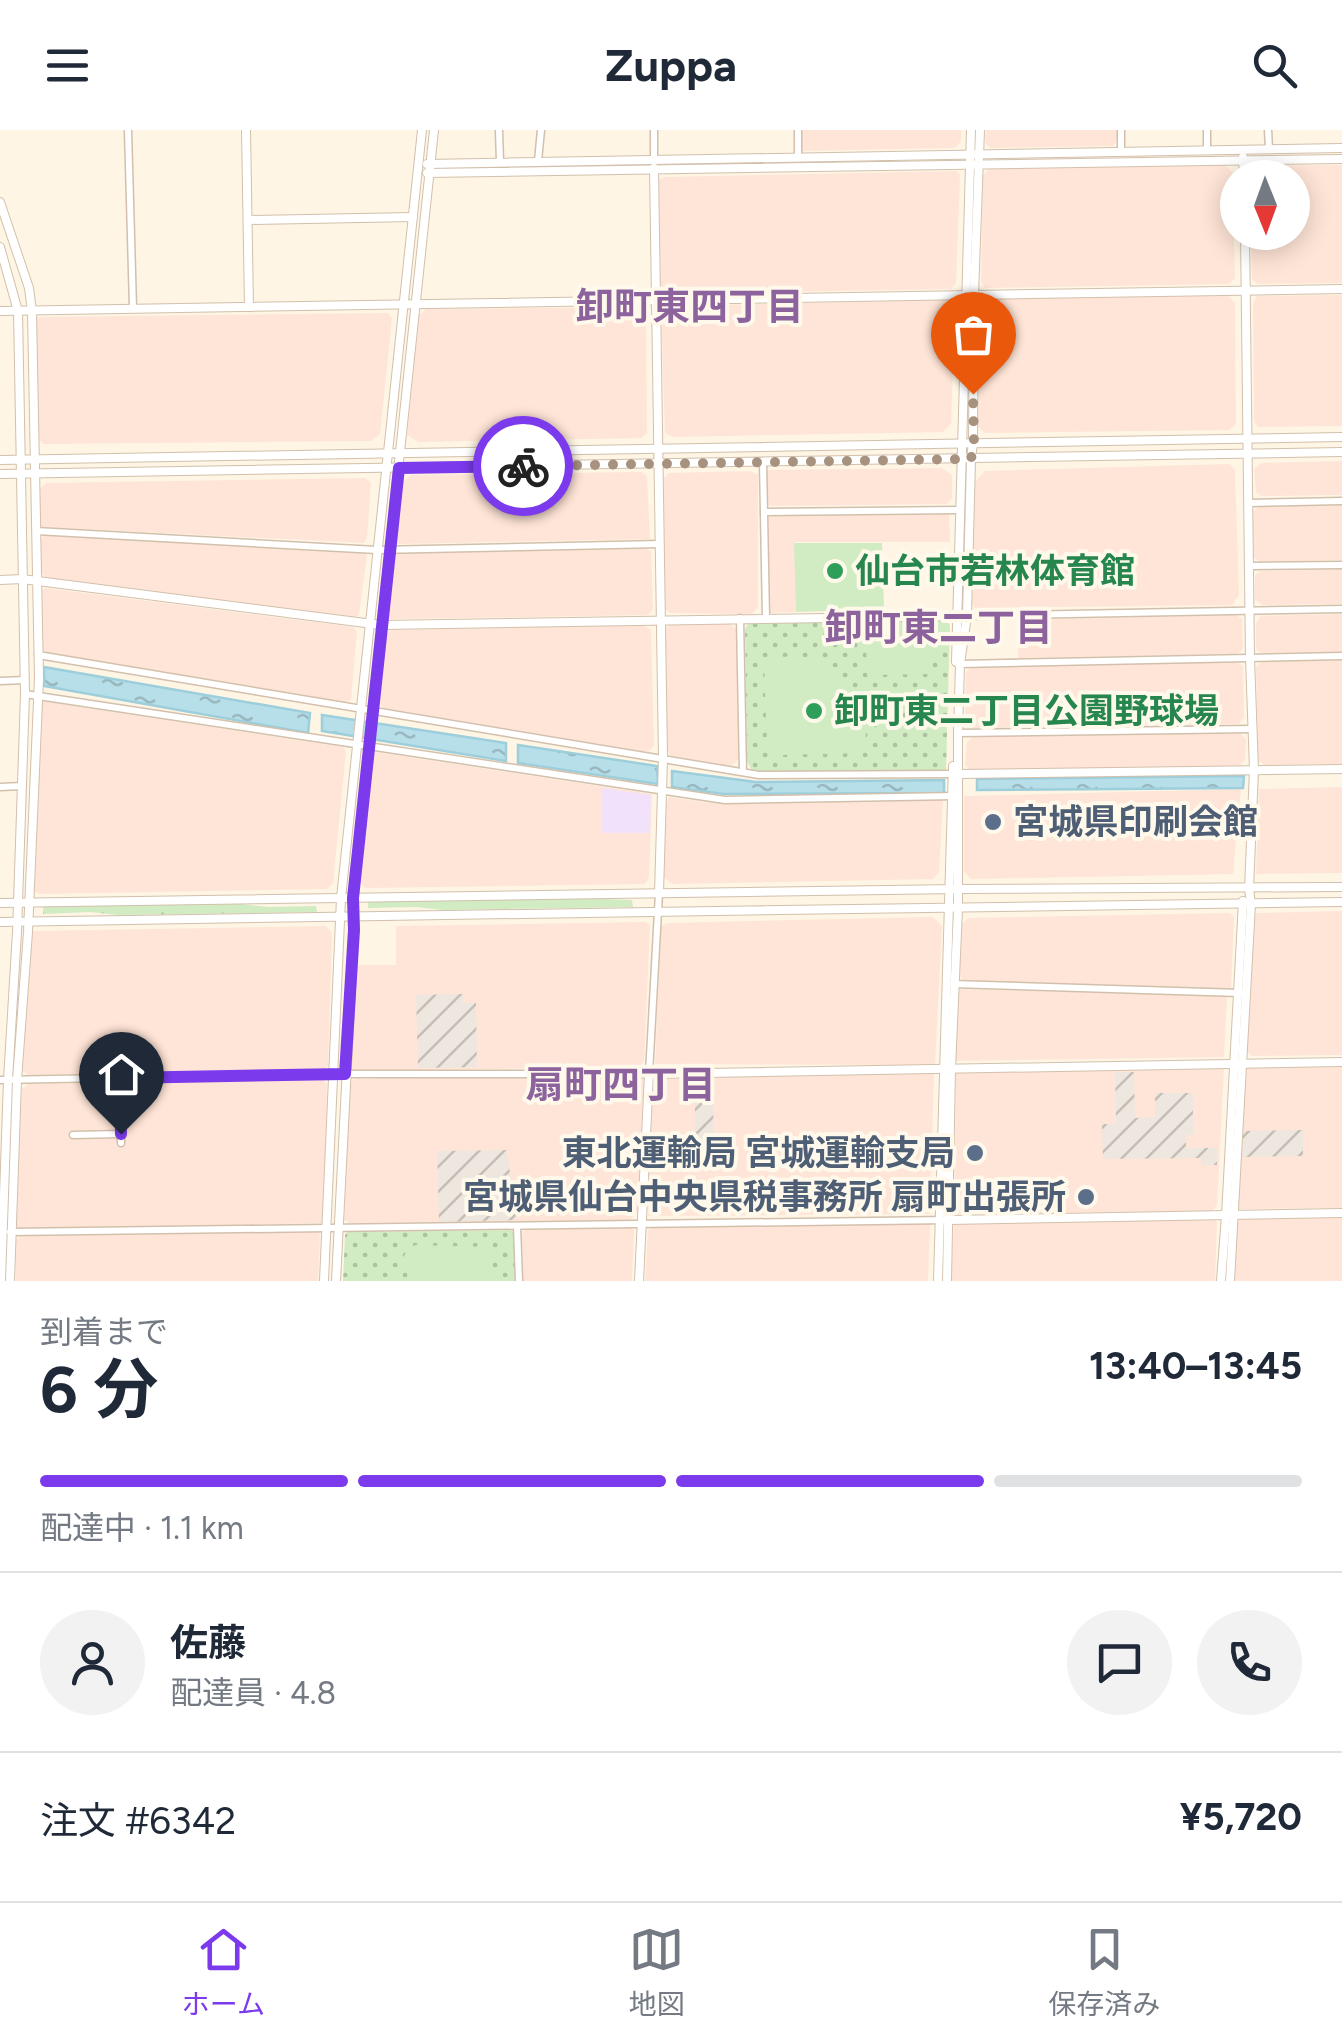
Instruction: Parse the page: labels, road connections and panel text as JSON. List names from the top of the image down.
{
  "districts": ["卸町東四丁目", "卸町東二丁目", "扇町四丁目"],
  "places": [
    "仙台市若林体育館",
    "卸町東二丁目公園野球場",
    "宮城県印刷会館",
    "東北運輸局 宮城運輸支局",
    "宮城県仙台中央県税事務所 扇町出張所"
  ],
  "north": "bottom",
  "page": {
    "header": "Zuppa",
    "heading": ["6 分", "到着まで", "13:40–13:45"],
    "panel": [
      "佐藤",
      "配達員 · 4.8",
      "注文 #6342",
      "¥5,720"
    ],
    "bar": "配達中 · 1.1 km",
    "tabs": ["ホーム", "地図", "保存済み"]
  }
}
